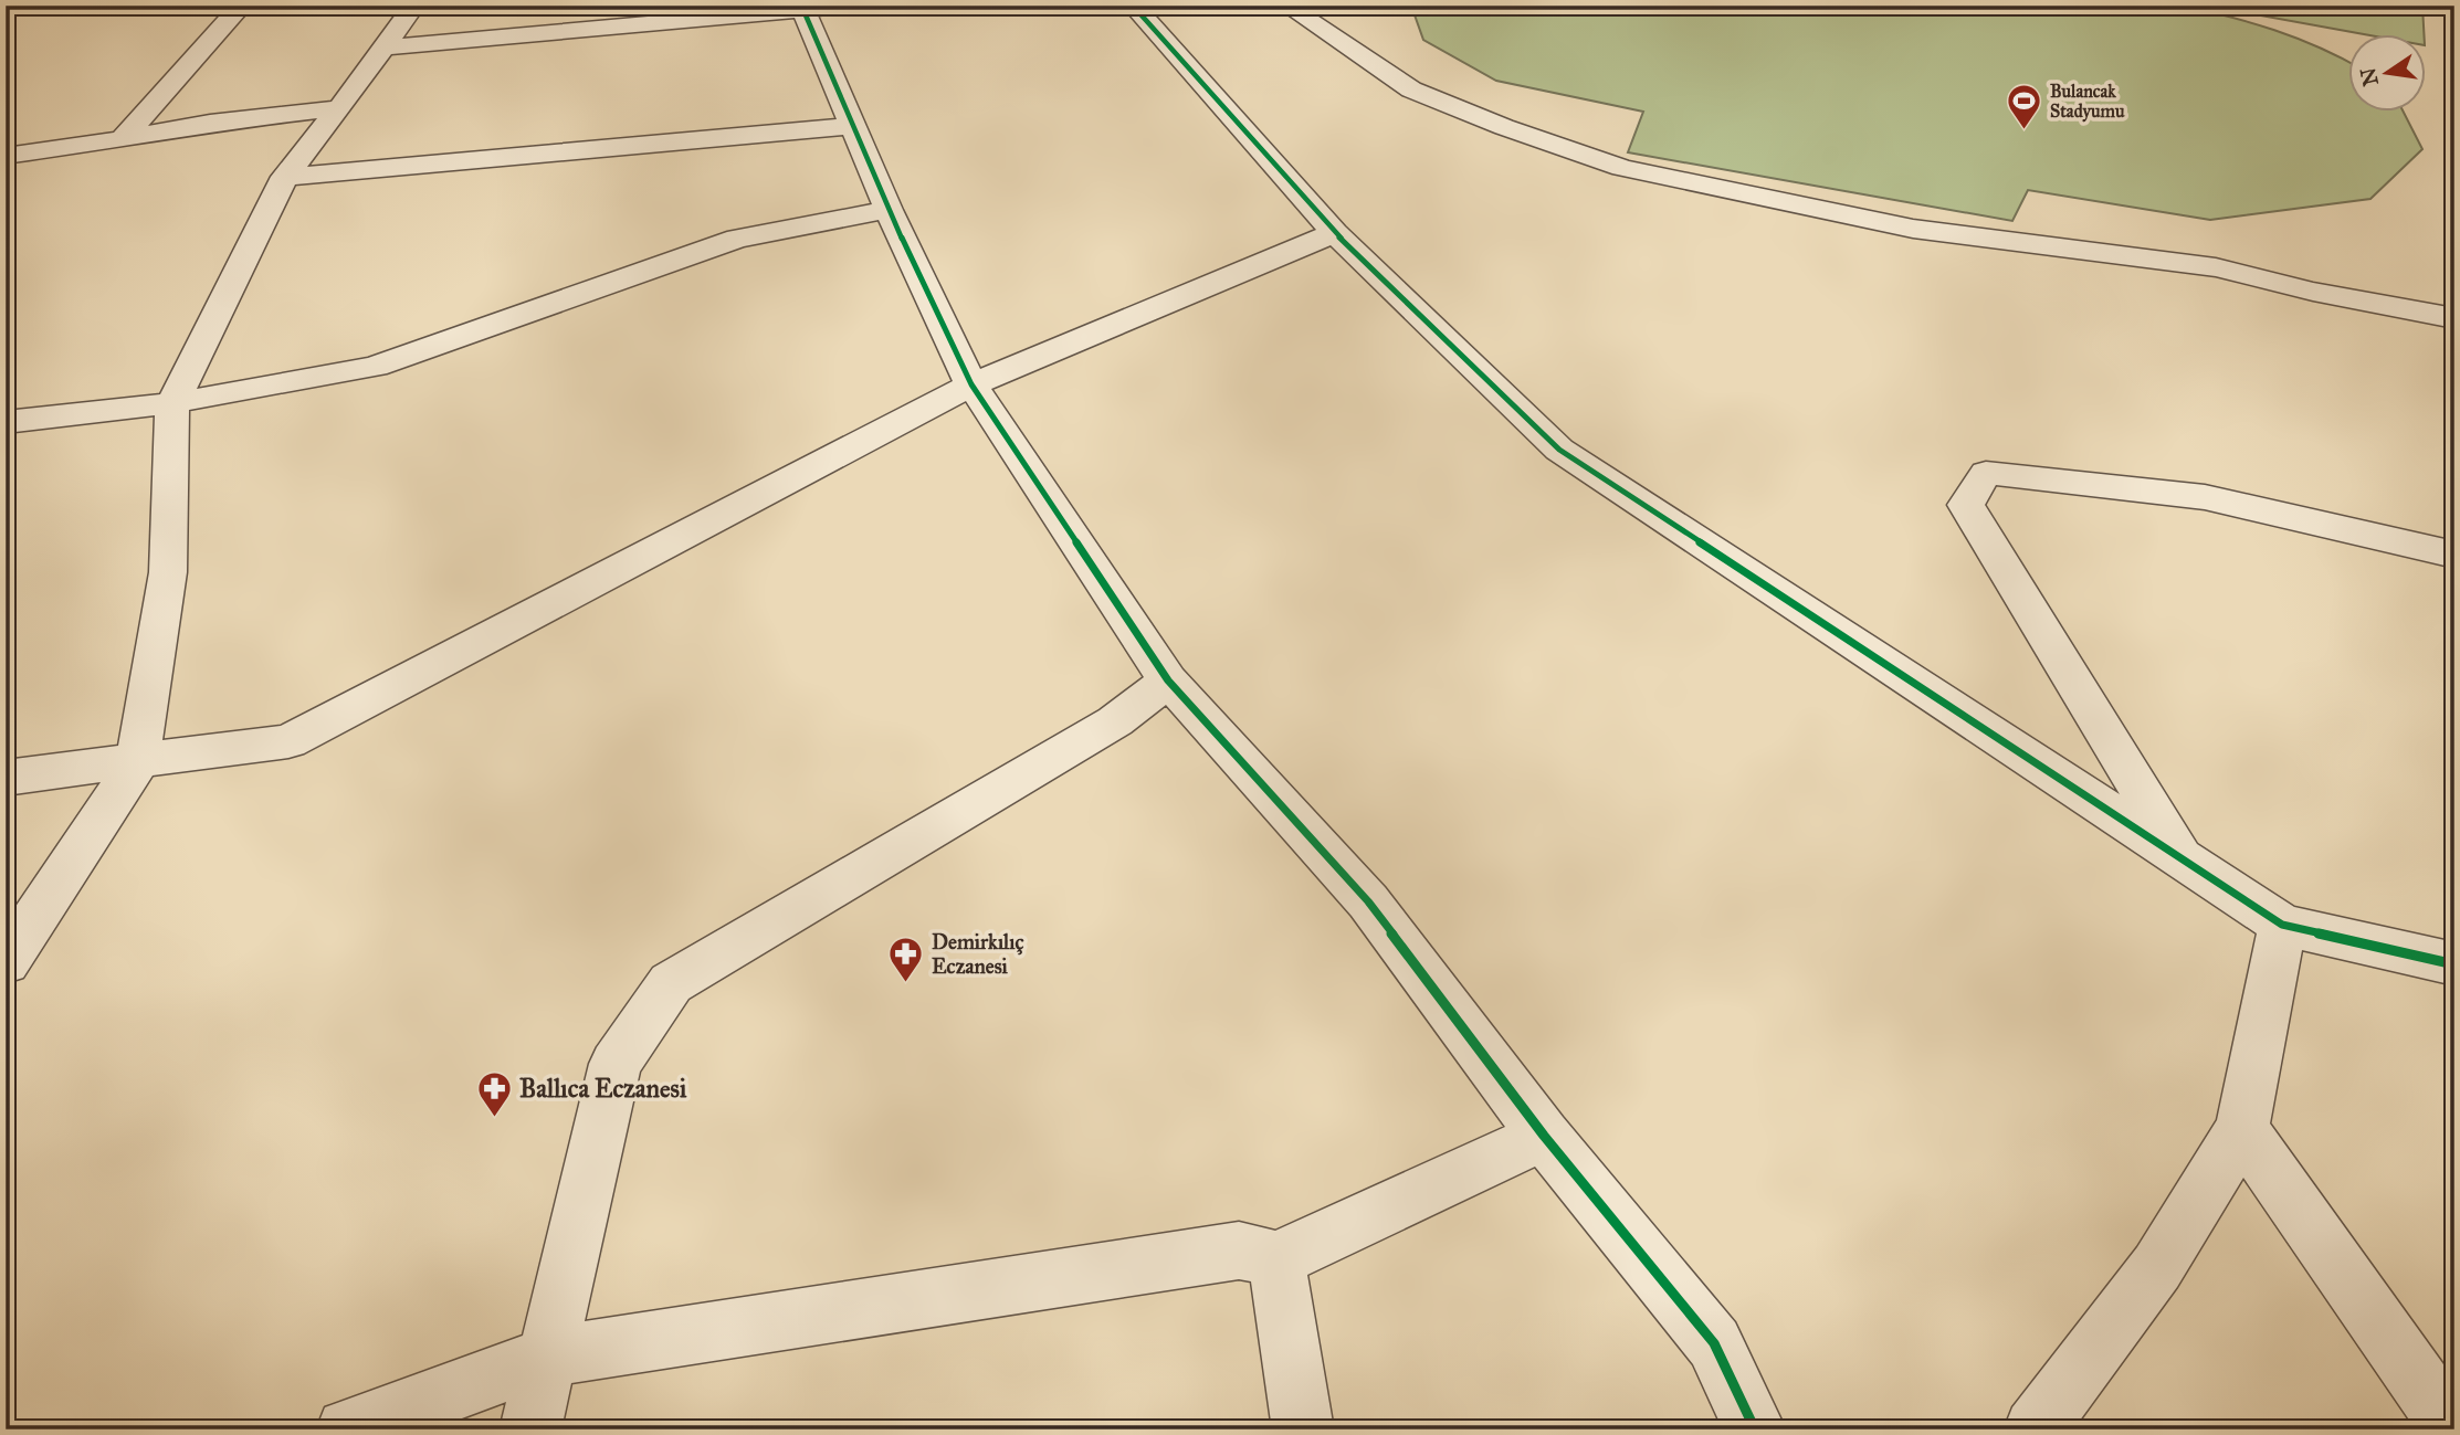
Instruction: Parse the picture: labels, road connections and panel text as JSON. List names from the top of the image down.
{
  "places": {
    "sports": ["Bulancak Stadyumu"],
    "pharmacy": ["Demirkılıç Eczanesi", "Ballıca Eczanesi"]
  },
  "north": "left"
}
